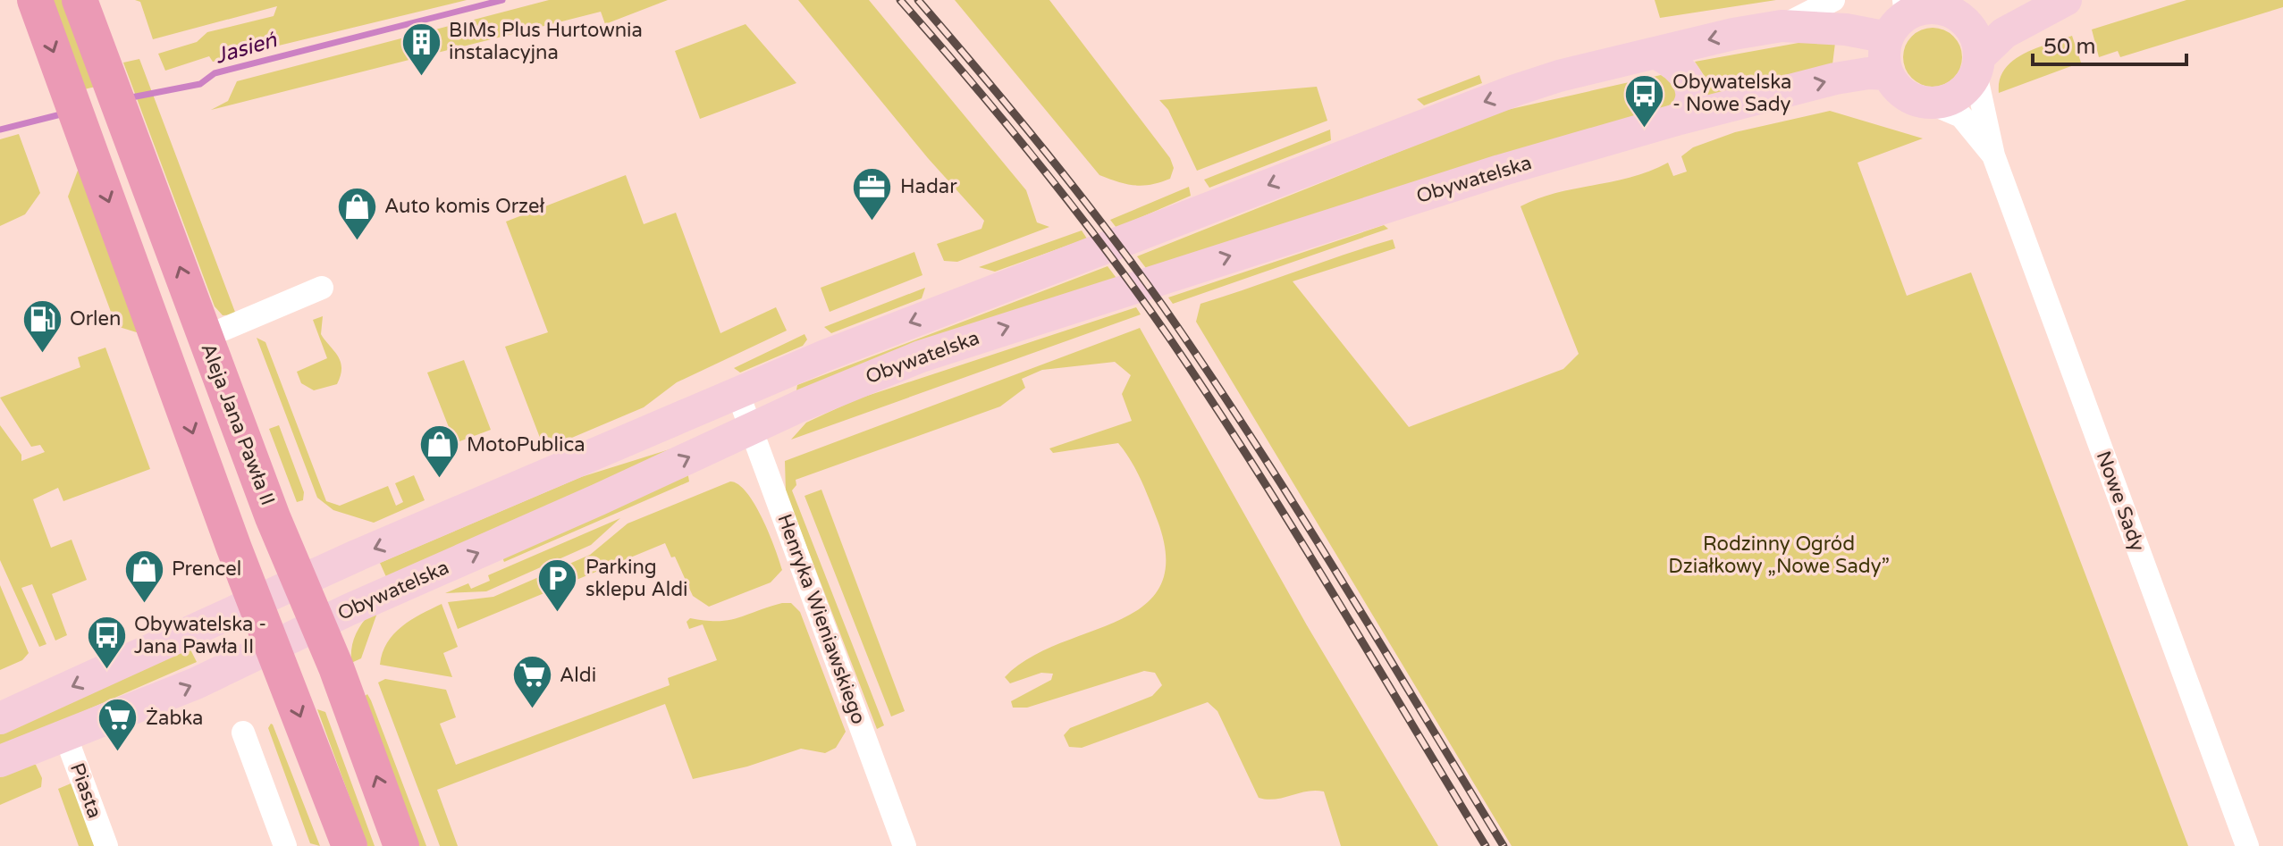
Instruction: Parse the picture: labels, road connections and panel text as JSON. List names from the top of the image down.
{
  "streets": {
    "main road": ["Obywatelska", "Aleja Jana Pawła II"],
    "street": ["Nowe Sady", "Henryka Wieniawskiego", "Piasta"]
  },
  "crossings": [
    ["Obywatelska", "Aleja Jana Pawła II"],
    ["Obywatelska", "Nowe Sady"],
    ["Obywatelska", "Henryka Wieniawskiego"],
    ["Obywatelska", "Piasta"]
  ],
  "water": ["Jasień"],
  "parks": ["Rodzinny Ogród Działkowy „Nowe Sady”"],
  "places": {
    "building": ["BIMs Plus Hurtownia instalacyjna"],
    "bus stop": ["Obywatelska - Nowe Sady", "Obywatelska - Jana Pawła II"],
    "office": ["Hadar"],
    "shop": ["Auto komis Orzeł", "MotoPublica", "Prencel"],
    "fuel station": ["Orlen"],
    "parking": ["Parking sklepu Aldi"],
    "supermarket": ["Aldi", "Żabka"]
  },
  "scale_bar": "50 m"
}
